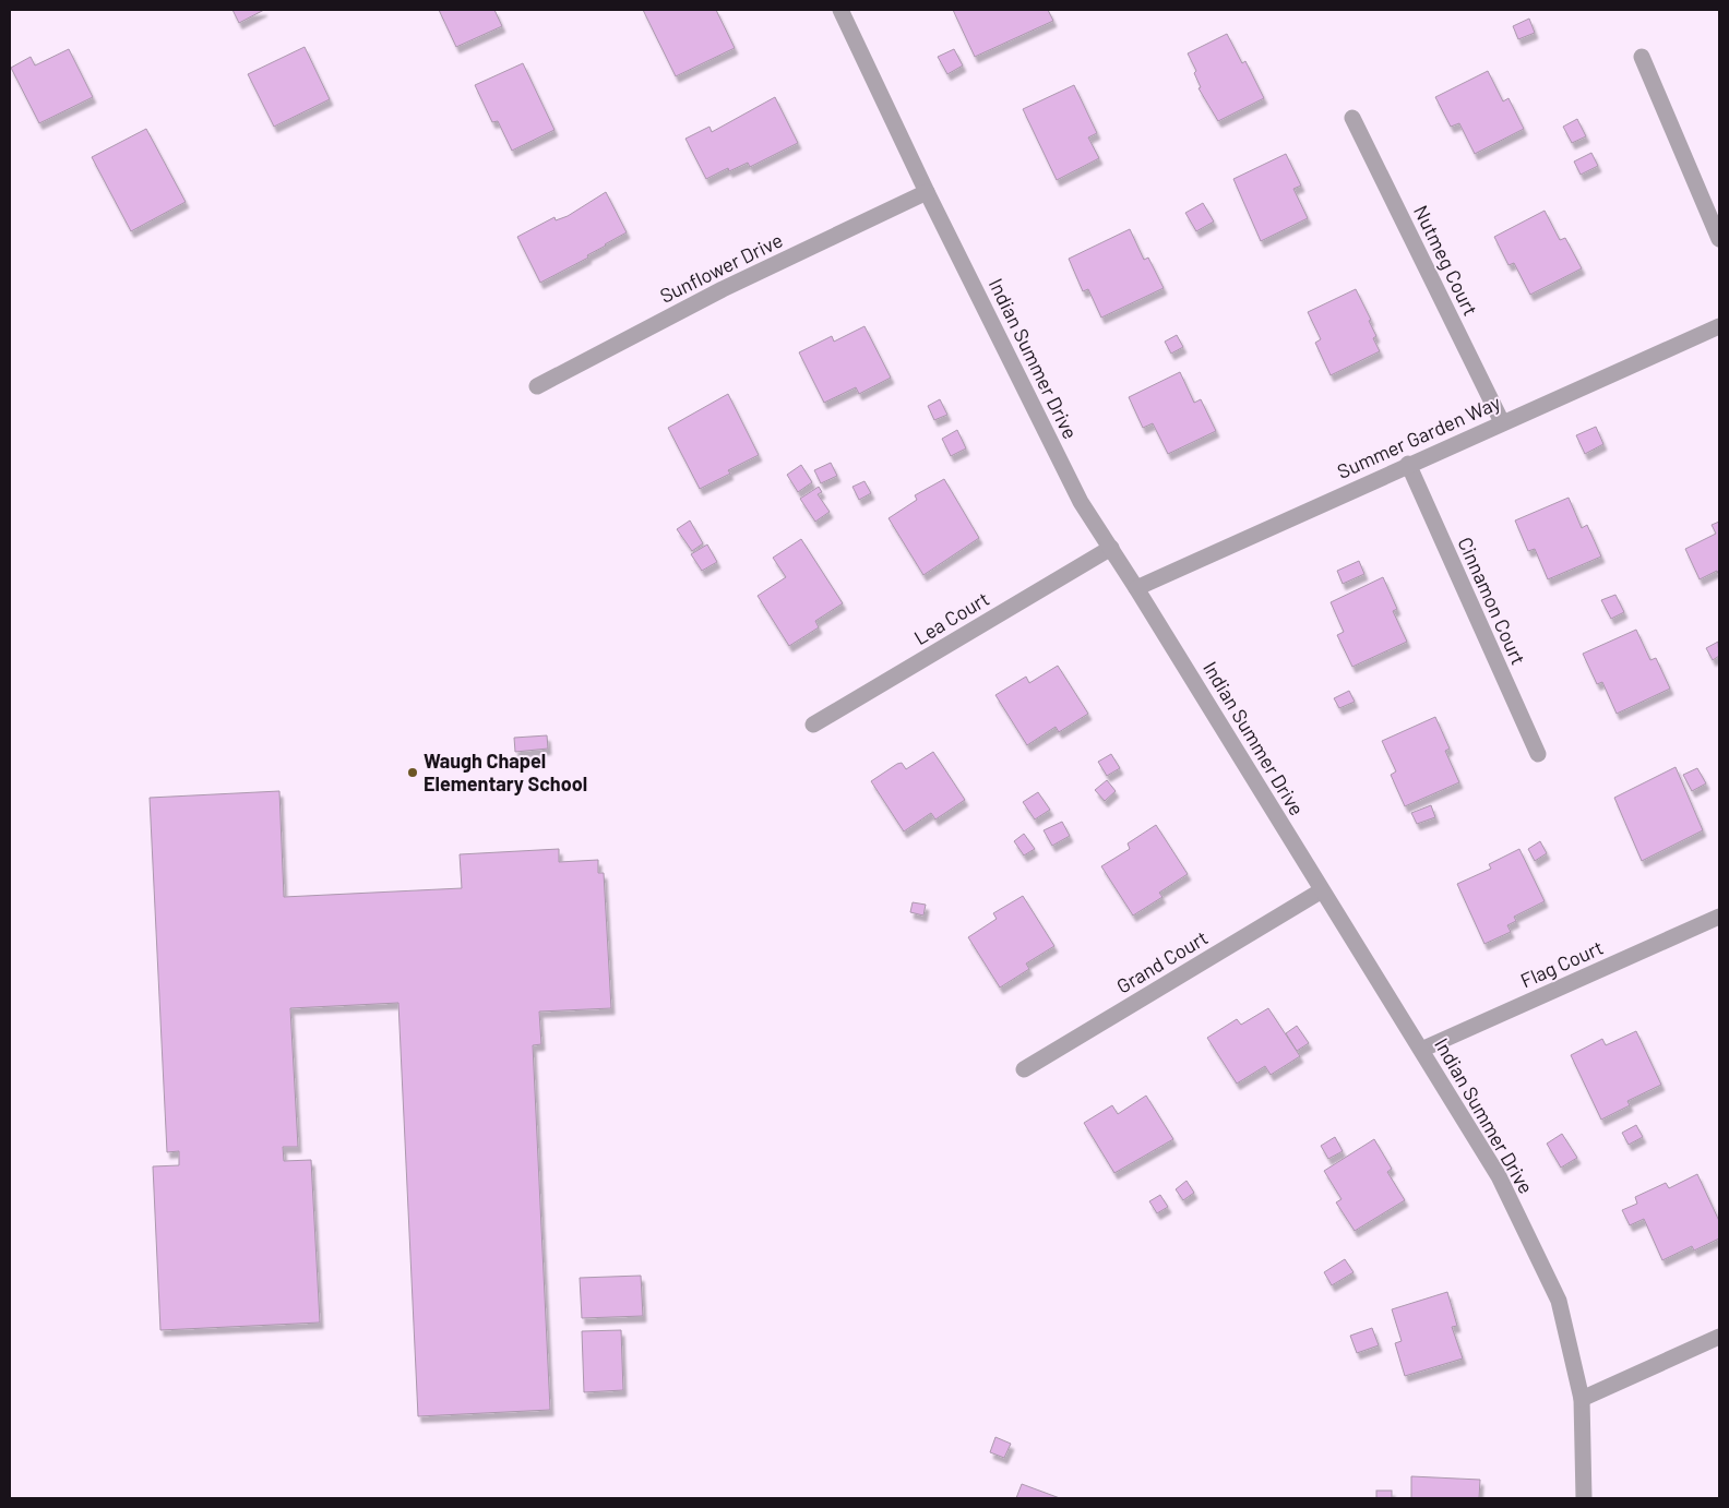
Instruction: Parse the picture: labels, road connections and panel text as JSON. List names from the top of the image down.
{
  "streets": {
    "street": [
      "Nutmeg Court",
      "Sunflower Drive",
      "Indian Summer Drive",
      "Summer Garden Way",
      "Cinnamon Court",
      "Lea Court",
      "Grand Court",
      "Flag Court"
    ]
  },
  "crossings": [
    ["Nutmeg Court", "Summer Garden Way"],
    ["Sunflower Drive", "Indian Summer Drive"],
    ["Indian Summer Drive", "Summer Garden Way"],
    ["Indian Summer Drive", "Lea Court"],
    ["Indian Summer Drive", "Grand Court"],
    ["Indian Summer Drive", "Flag Court"],
    ["Summer Garden Way", "Cinnamon Court"]
  ],
  "places": ["Waugh Chapel Elementary School"]
}
